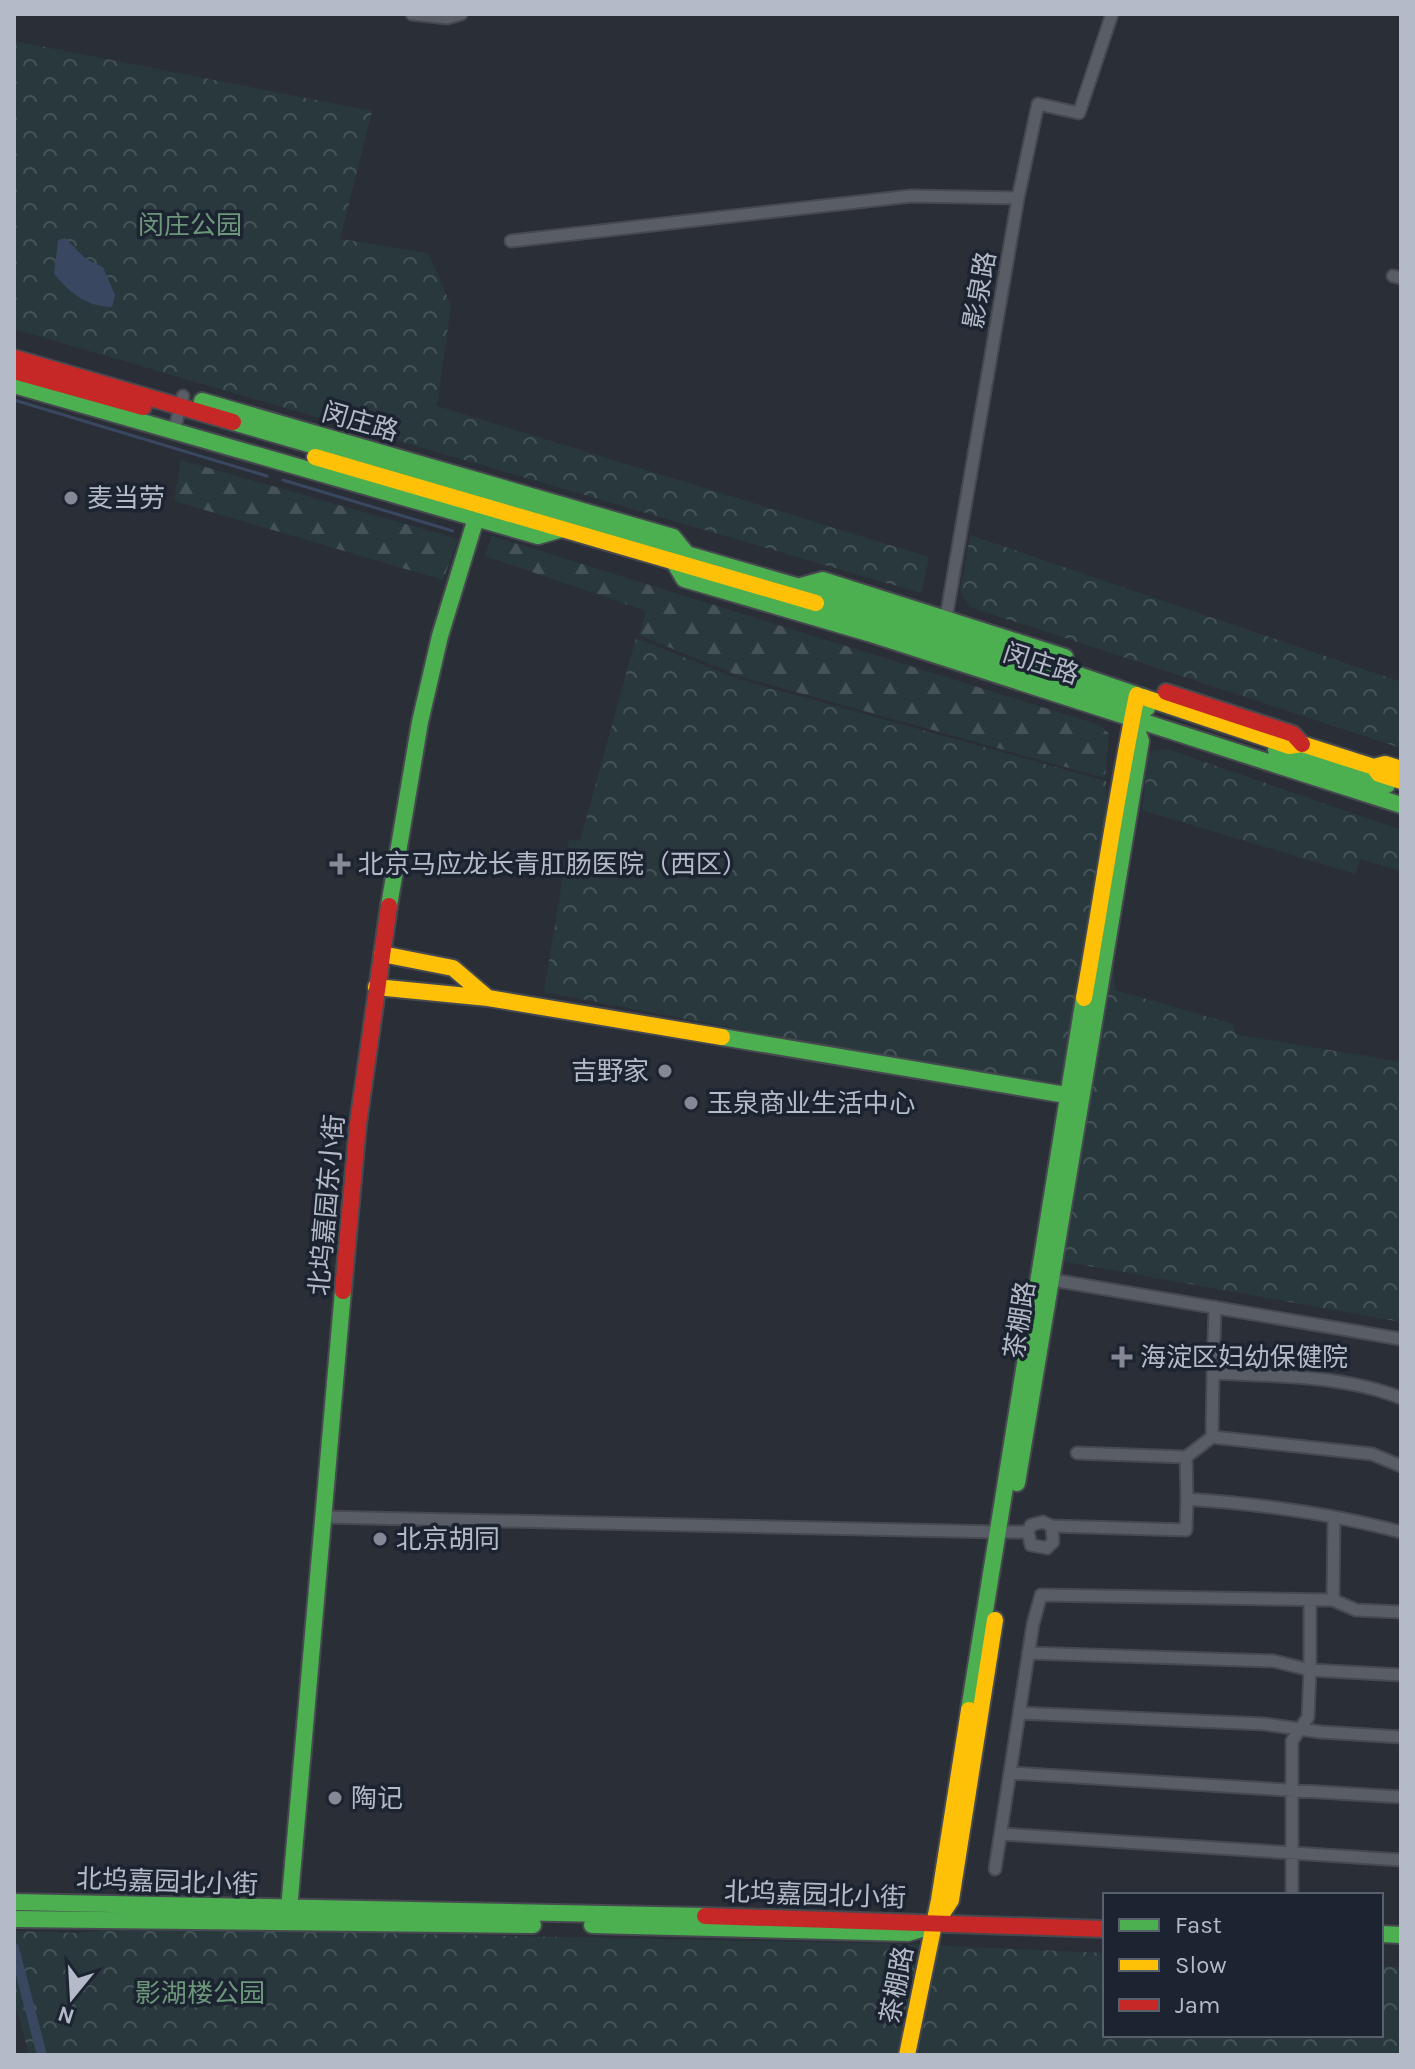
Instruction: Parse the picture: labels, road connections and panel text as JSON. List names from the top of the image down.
{
  "streets": {
    "street": [
      "影泉路",
      "闵庄路",
      "北坞嘉园东小街",
      "茶棚路",
      "北坞嘉园北小街"
    ]
  },
  "crossings": [
    ["影泉路", "闵庄路"],
    ["闵庄路", "北坞嘉园东小街"],
    ["闵庄路", "茶棚路"],
    ["北坞嘉园东小街", "北坞嘉园北小街"],
    ["茶棚路", "北坞嘉园北小街"]
  ],
  "parks": ["闵庄公园", "影湖楼公园"],
  "places": {
    "other": [
      "麦当劳",
      "吉野家",
      "玉泉商业生活中心",
      "北京胡同",
      "陶记"
    ],
    "health": ["北京马应龙长青肛肠医院（西区）", "海淀区妇幼保健院"]
  },
  "legend": ["Fast", "Slow", "Jam"],
  "north": "bottom"
}
